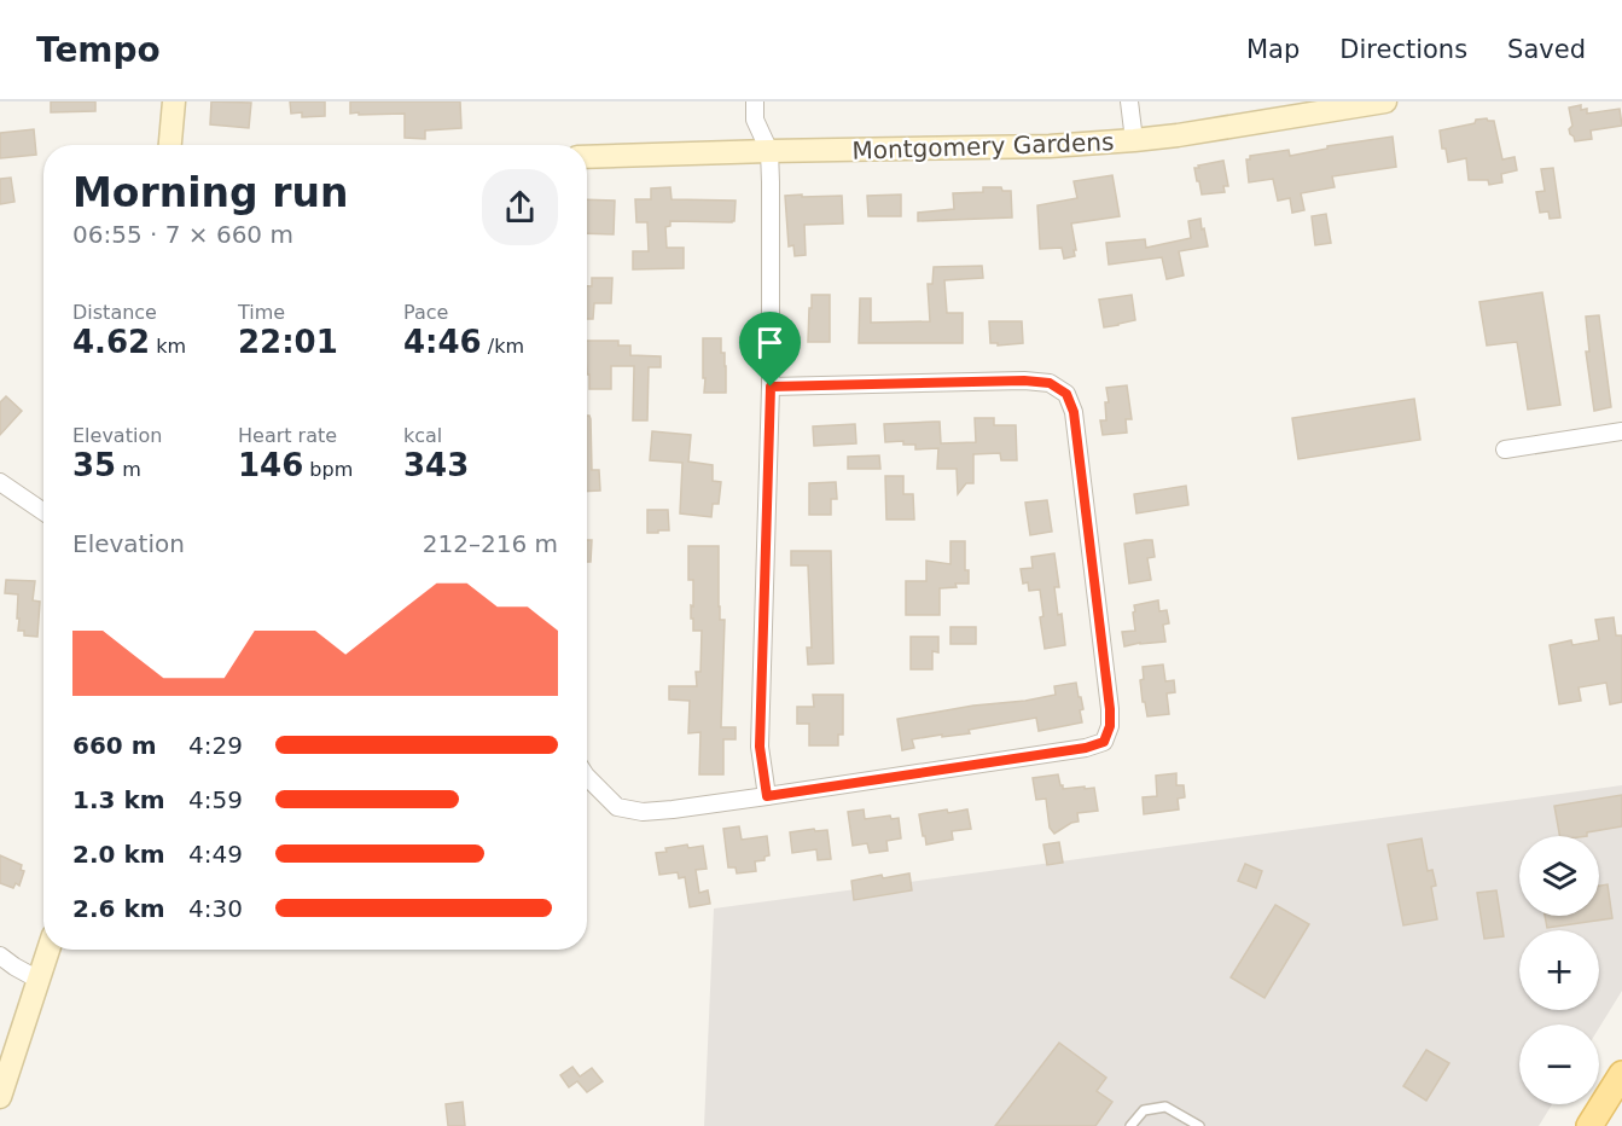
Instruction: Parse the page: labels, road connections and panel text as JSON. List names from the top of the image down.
{
  "streets": {
    "street": ["Montgomery Gardens"]
  },
  "page": {
    "header": "Tempo",
    "nav": ["Map", "Directions", "Saved"],
    "heading": ["Morning run", "06:55 · 7 × 660 m"],
    "stats": [
      ["Distance", "4.62 km"],
      ["Time", "22:01"],
      ["Pace", "4:46 /km"],
      ["Elevation", "35 m"],
      ["Heart rate", "146 bpm"],
      ["kcal", "343"]
    ],
    "chart": ["Elevation", "212–216 m"],
    "list": [
      {
        "name": "660 m",
        "note": "4:29"
      },
      {
        "name": "1.3 km",
        "note": "4:59"
      },
      {
        "name": "2.0 km",
        "note": "4:49"
      },
      {
        "name": "2.6 km",
        "note": "4:30"
      }
    ],
    "map_buttons": ["+", "−"]
  }
}
